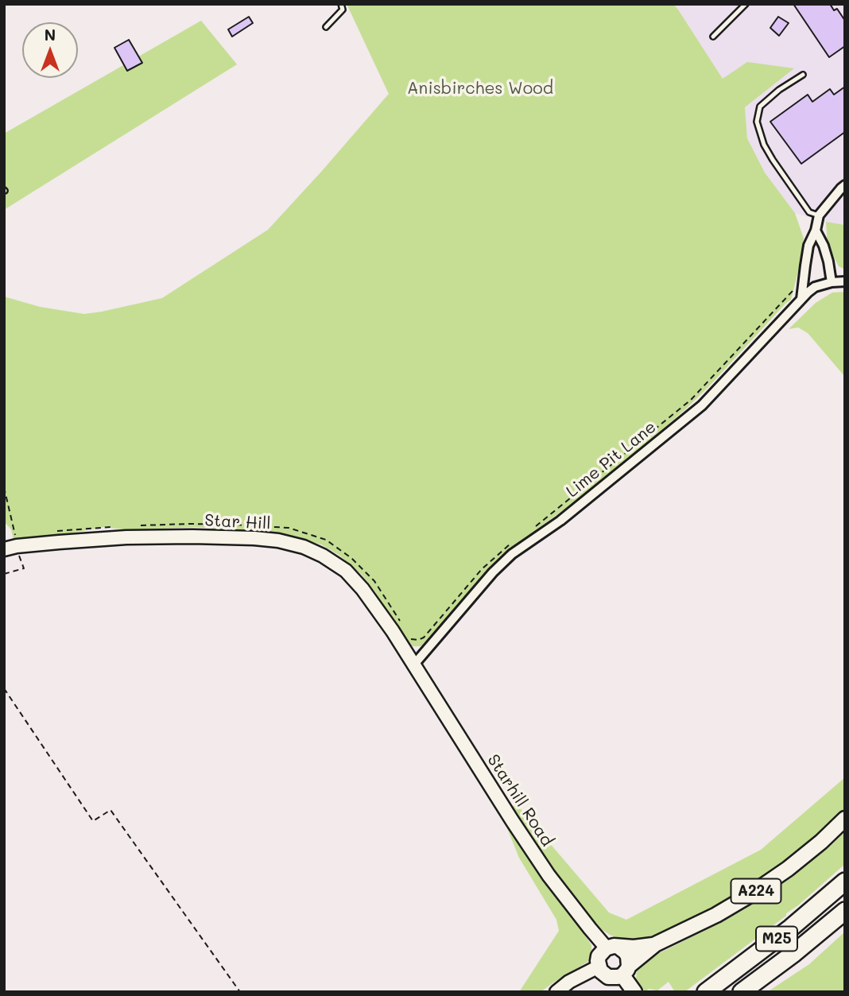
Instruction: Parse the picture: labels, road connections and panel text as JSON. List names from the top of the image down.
{
  "streets": {
    "highway": ["M25"],
    "main road": ["A224"],
    "street": ["Lime Pit Lane", "Star Hill", "Starhill Road"]
  },
  "crossings": [
    ["Lime Pit Lane", "Star Hill"],
    ["Lime Pit Lane", "Starhill Road"],
    ["Star Hill", "Starhill Road"],
    ["Starhill Road", "A224"]
  ],
  "parks": ["Anisbirches Wood"],
  "north": "top"
}
